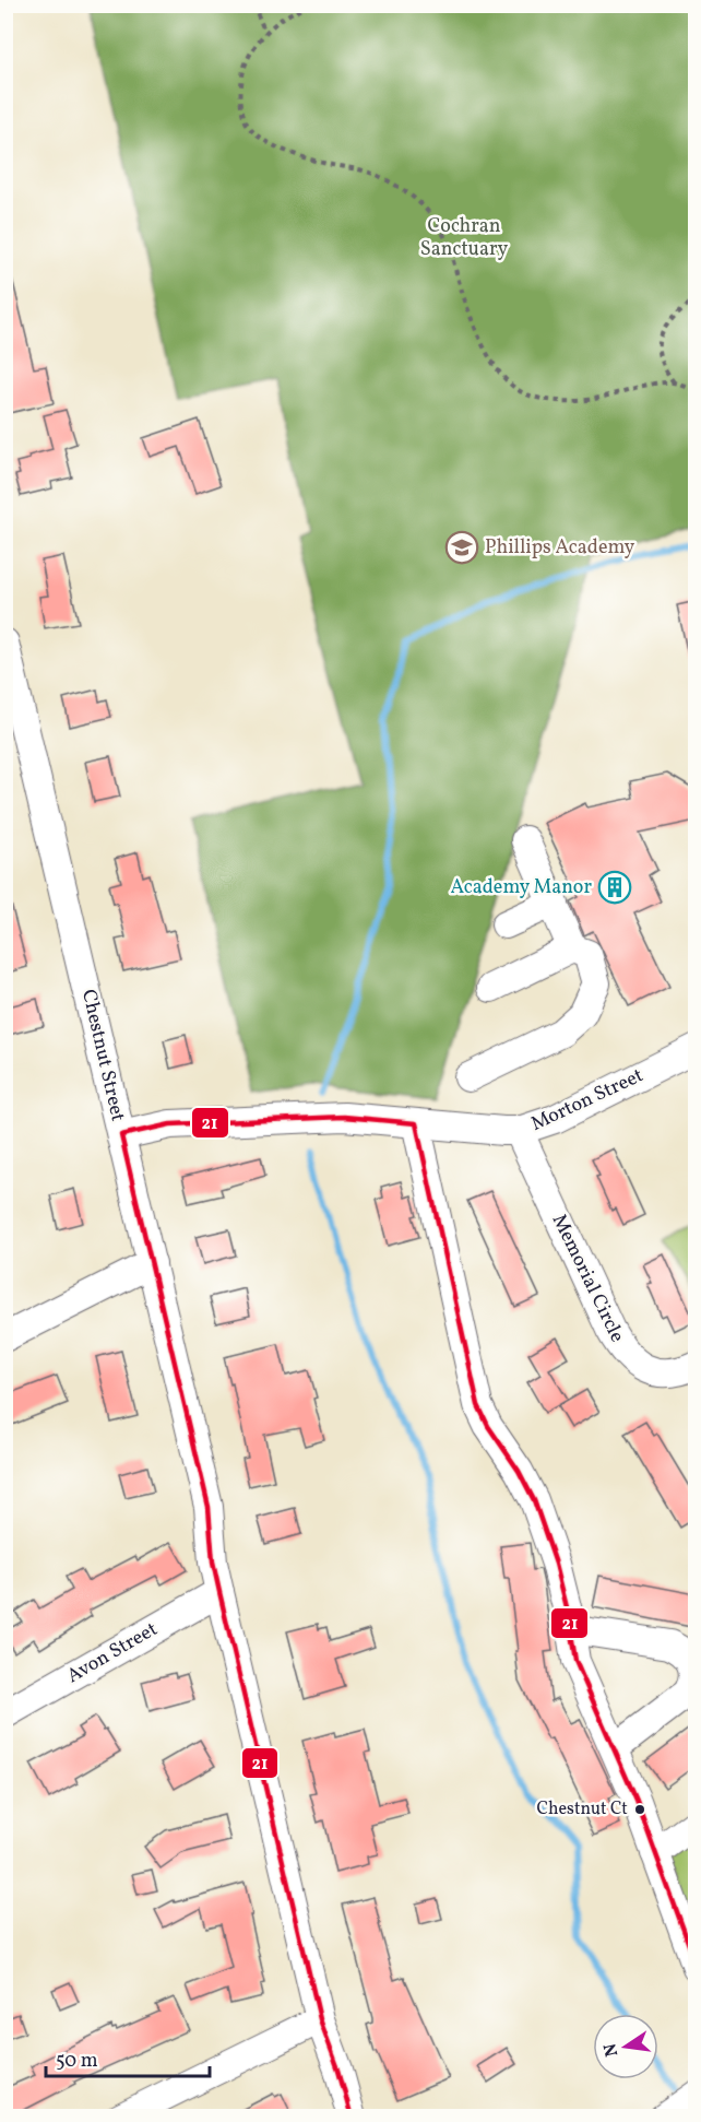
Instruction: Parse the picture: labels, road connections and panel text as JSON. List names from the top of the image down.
{
  "streets": {
    "street": [
      "Chestnut Street",
      "Morton Street",
      "Memorial Circle",
      "Avon Street"
    ]
  },
  "crossings": [
    ["Chestnut Street", "Morton Street"],
    ["Chestnut Street", "Avon Street"],
    ["Morton Street", "Memorial Circle"]
  ],
  "parks": ["Cochran Sanctuary"],
  "places": {
    "school or university": ["Phillips Academy"],
    "building": ["Academy Manor"],
    "other": ["Chestnut Ct"]
  },
  "lines": ["transit line 21"],
  "scale_bar": "50 m",
  "north": "left"
}
